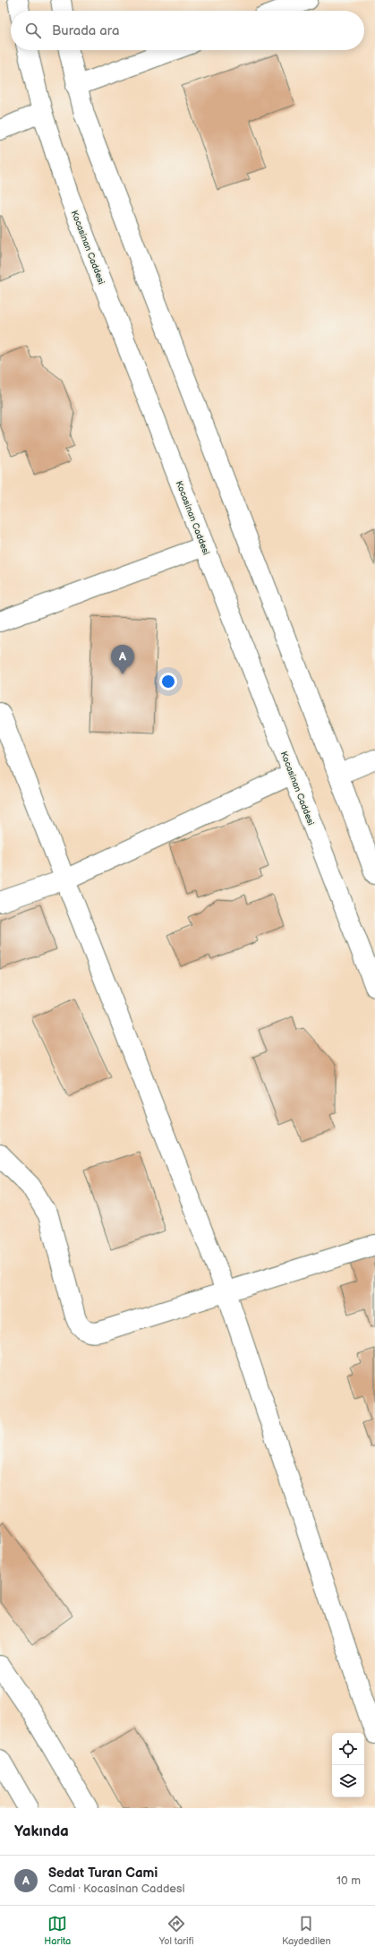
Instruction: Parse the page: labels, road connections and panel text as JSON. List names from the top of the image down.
{
  "streets": {
    "street": ["Kocasinan Caddesi"]
  },
  "page": {
    "search": "Burada ara",
    "pins": "A",
    "heading": "Yakında",
    "list": [
      {
        "mark": "A",
        "name": "Sedat Turan Cami",
        "note": "Cami · Kocasinan Caddesi",
        "value": "10 m"
      }
    ],
    "nav": ["Harita", "Yol tarifi", "Kaydedilen"]
  }
}
